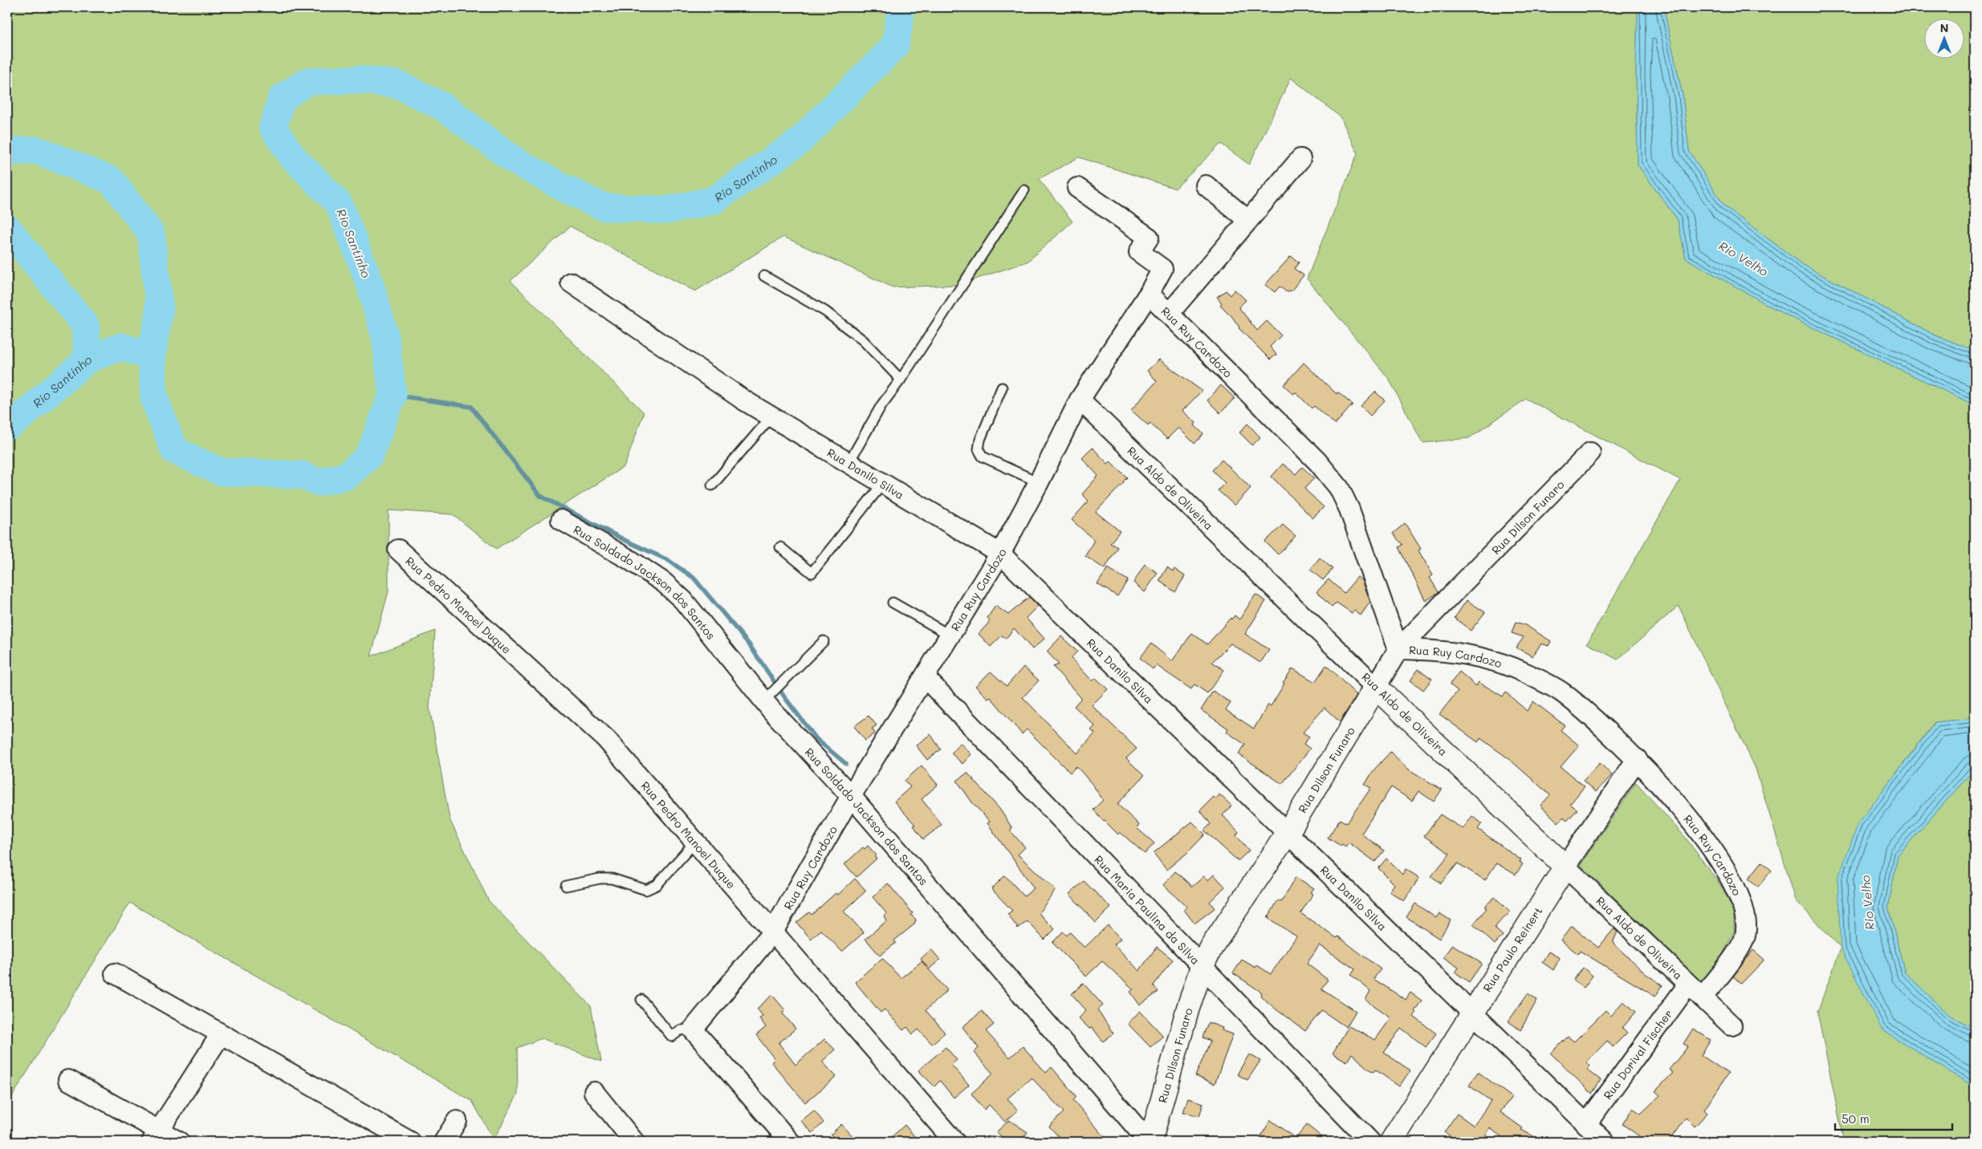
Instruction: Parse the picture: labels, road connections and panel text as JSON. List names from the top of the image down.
{
  "streets": {
    "street": [
      "Rua Ruy Cardozo",
      "Rua Danilo Silva",
      "Rua Aldo de Oliveira",
      "Rua Dilson Funaro",
      "Rua Soldado Jackson dos Santos",
      "Rua Pedro Manoel Duque",
      "Rua Maria Paulina da Silva",
      "Rua Paulo Reinert",
      "Rua Dorival Fischer"
    ]
  },
  "crossings": [
    ["Rua Ruy Cardozo", "Rua Danilo Silva"],
    ["Rua Ruy Cardozo", "Rua Aldo de Oliveira"],
    ["Rua Ruy Cardozo", "Rua Dilson Funaro"],
    ["Rua Ruy Cardozo", "Rua Soldado Jackson dos Santos"],
    ["Rua Ruy Cardozo", "Rua Pedro Manoel Duque"],
    ["Rua Ruy Cardozo", "Rua Maria Paulina da Silva"],
    ["Rua Ruy Cardozo", "Rua Paulo Reinert"],
    ["Rua Ruy Cardozo", "Rua Dorival Fischer"],
    ["Rua Danilo Silva", "Rua Dilson Funaro"],
    ["Rua Danilo Silva", "Rua Paulo Reinert"],
    ["Rua Danilo Silva", "Rua Dorival Fischer"],
    ["Rua Aldo de Oliveira", "Rua Dilson Funaro"],
    ["Rua Aldo de Oliveira", "Rua Paulo Reinert"],
    ["Rua Aldo de Oliveira", "Rua Dorival Fischer"],
    ["Rua Dilson Funaro", "Rua Soldado Jackson dos Santos"],
    ["Rua Dilson Funaro", "Rua Maria Paulina da Silva"]
  ],
  "water": ["Rio Santinho", "Rio Velho"],
  "scale_bar": "50 m",
  "north": "top"
}
